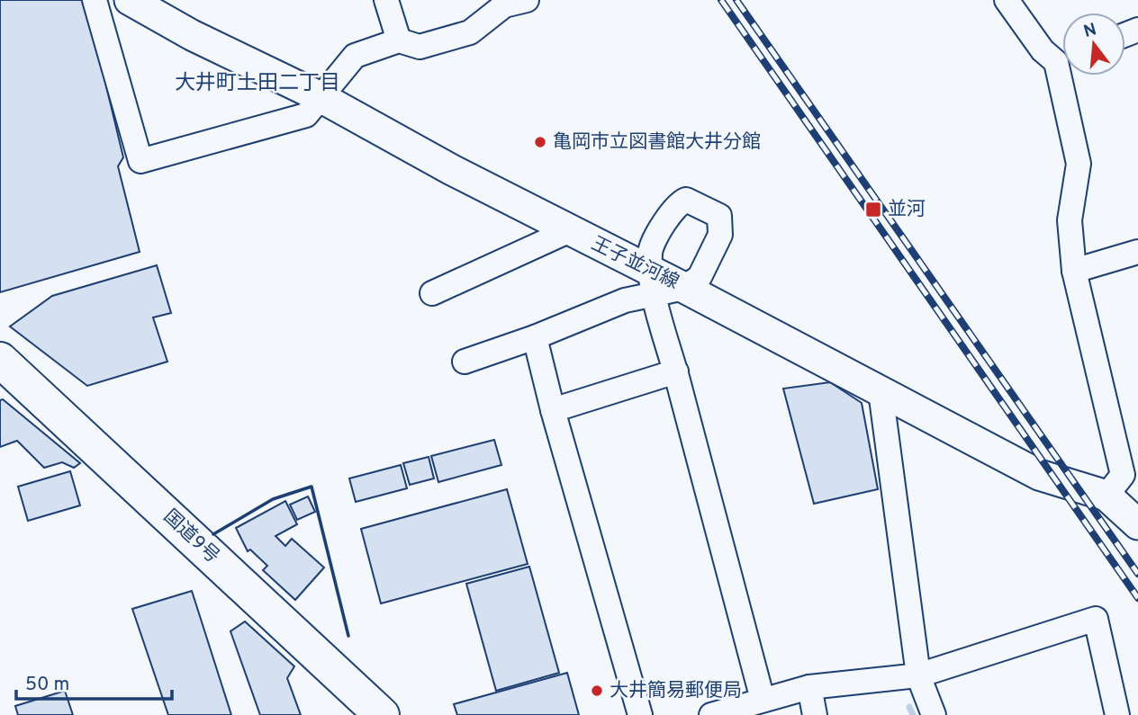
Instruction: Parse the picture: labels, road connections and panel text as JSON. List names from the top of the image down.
{
  "streets": {
    "highway": ["国道9号"],
    "main road": ["王子並河線"]
  },
  "districts": ["大井町土田二丁目"],
  "places": {
    "other": ["亀岡市立図書館大井分館", "大井簡易郵便局"],
    "transit": ["並河"]
  },
  "scale_bar": "50 m",
  "north": "top"
}
